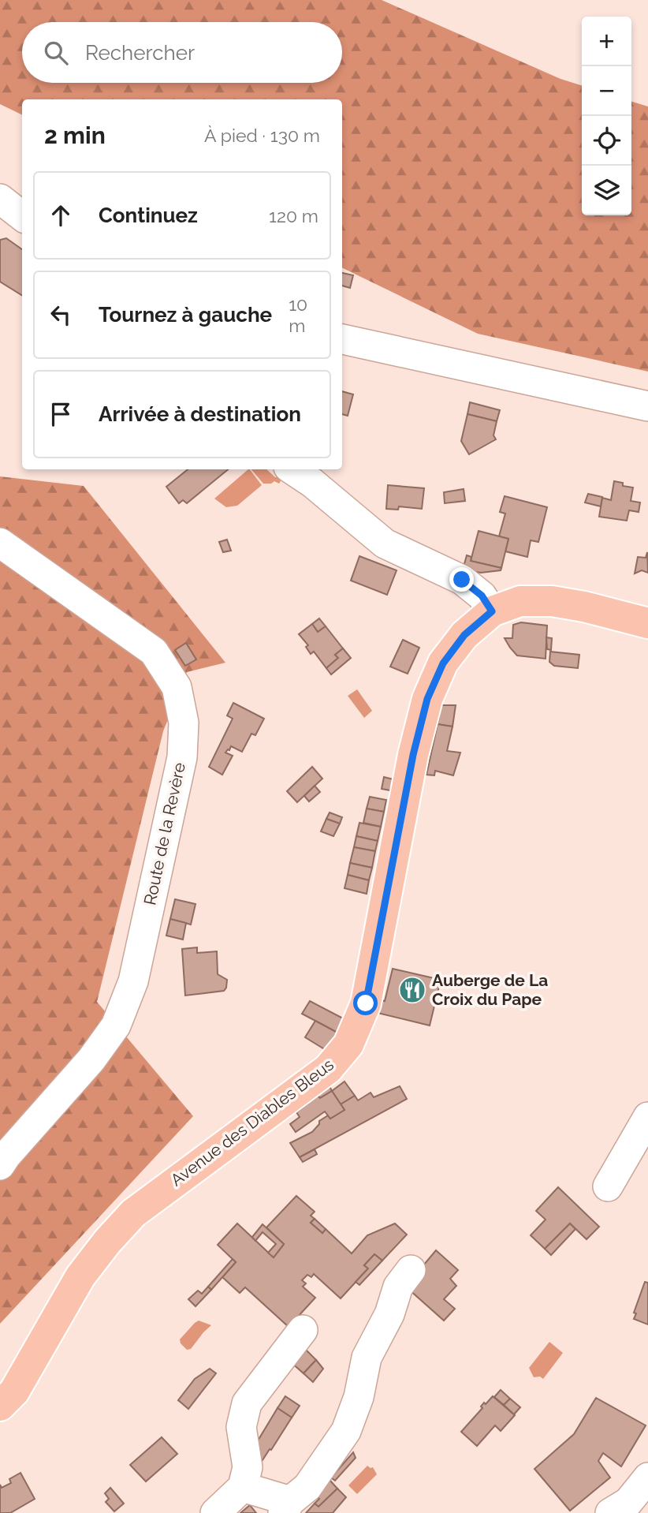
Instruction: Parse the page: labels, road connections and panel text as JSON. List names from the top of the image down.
{
  "streets": {
    "main road": ["Avenue des Diables Bleus"],
    "street": ["Route de la Revère"]
  },
  "places": {
    "restaurant": ["Auberge de La Croix du Pape"]
  },
  "page": {
    "map_buttons": ["+", "−"],
    "search": "Rechercher",
    "heading": ["2 min", "À pied · 130 m"],
    "list": [
      ["Continuez", "120 m"],
      ["Tournez à gauche", "10 m"],
      "Arrivée à destination"
    ]
  }
}
